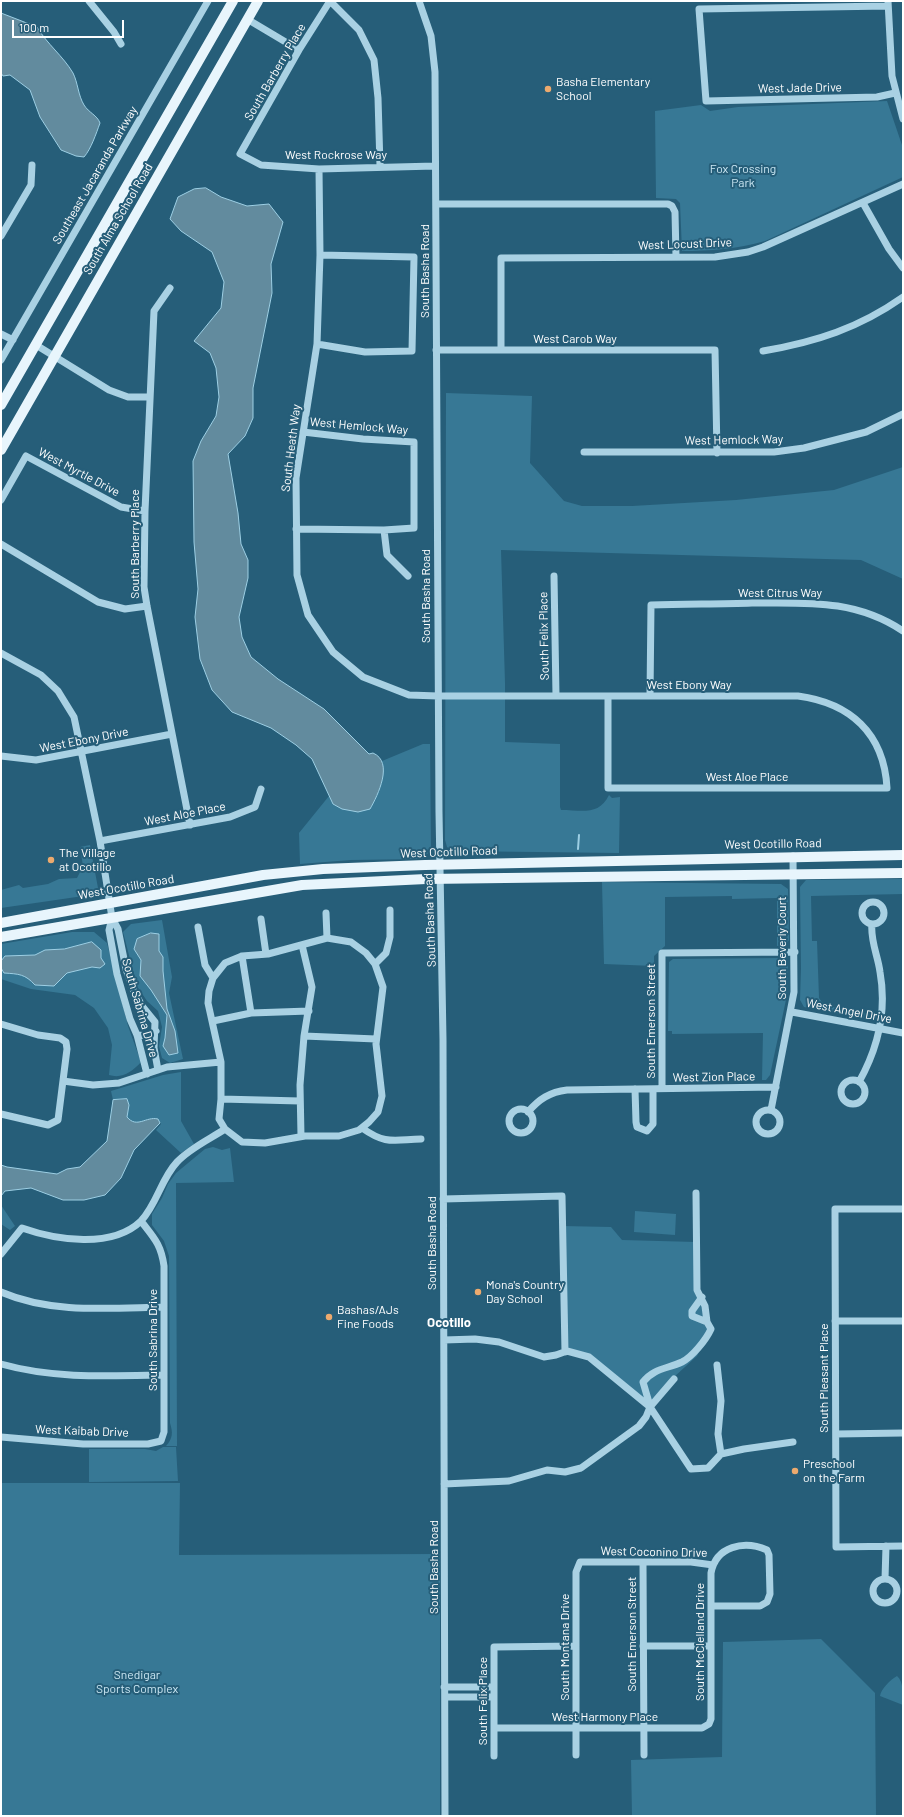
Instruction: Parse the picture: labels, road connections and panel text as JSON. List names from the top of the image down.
{
  "streets": {
    "main road": ["South Alma School Road", "West Ocotillo Road"],
    "street": [
      "South Barberry Place",
      "West Jade Drive",
      "West Rockrose Way",
      "Southeast Jacaranda Parkway",
      "West Locust Drive",
      "South Basha Road",
      "West Carob Way",
      "West Hemlock Way",
      "South Heath Way",
      "West Myrtle Drive",
      "West Citrus Way",
      "South Felix Place",
      "West Ebony Way",
      "West Ebony Drive",
      "West Aloe Place",
      "South Beverly Court",
      "South Sabrina Drive",
      "West Angel Drive",
      "South Emerson Street",
      "West Zion Place",
      "South Pleasant Place",
      "West Kaibab Drive",
      "West Coconino Drive",
      "South McClelland Drive",
      "South Montana Drive",
      "West Harmony Place"
    ]
  },
  "crossings": [
    ["South Barberry Place", "West Rockrose Way"],
    ["South Barberry Place", "West Myrtle Drive"],
    ["South Barberry Place", "West Ebony Drive"],
    ["South Barberry Place", "West Aloe Place"],
    ["West Rockrose Way", "South Basha Road"],
    ["West Rockrose Way", "South Heath Way"],
    ["West Locust Drive", "West Carob Way"],
    ["South Basha Road", "West Carob Way"],
    ["South Basha Road", "South Heath Way"],
    ["South Basha Road", "West Ebony Way"],
    ["South Basha Road", "West Ocotillo Road"],
    ["West Carob Way", "West Hemlock Way"],
    ["West Hemlock Way", "South Heath Way"],
    ["South Heath Way", "West Ebony Way"],
    ["West Citrus Way", "West Ebony Way"],
    ["South Felix Place", "West Ebony Way"],
    ["South Felix Place", "South Montana Drive"],
    ["South Felix Place", "West Harmony Place"],
    ["West Ebony Way", "West Aloe Place"],
    ["West Ocotillo Road", "South Beverly Court"],
    ["South Beverly Court", "West Angel Drive"],
    ["South Beverly Court", "South Emerson Street"],
    ["South Beverly Court", "West Zion Place"],
    ["South Sabrina Drive", "West Kaibab Drive"],
    ["South Emerson Street", "West Zion Place"],
    ["South Emerson Street", "West Coconino Drive"],
    ["South Emerson Street", "West Harmony Place"],
    ["West Coconino Drive", "South McClelland Drive"],
    ["West Coconino Drive", "South Montana Drive"],
    ["South McClelland Drive", "West Harmony Place"],
    ["South Montana Drive", "West Harmony Place"]
  ],
  "districts": ["Ocotillo"],
  "parks": ["Fox Crossing Park", "Snedigar Sports Complex"],
  "places": [
    "Basha Elementary School",
    "The Village at Ocotillo",
    "Mona's Country Day School",
    "Bashas/AJs Fine Foods",
    "Preschool on the Farm"
  ],
  "scale_bar": "100 m"
}
